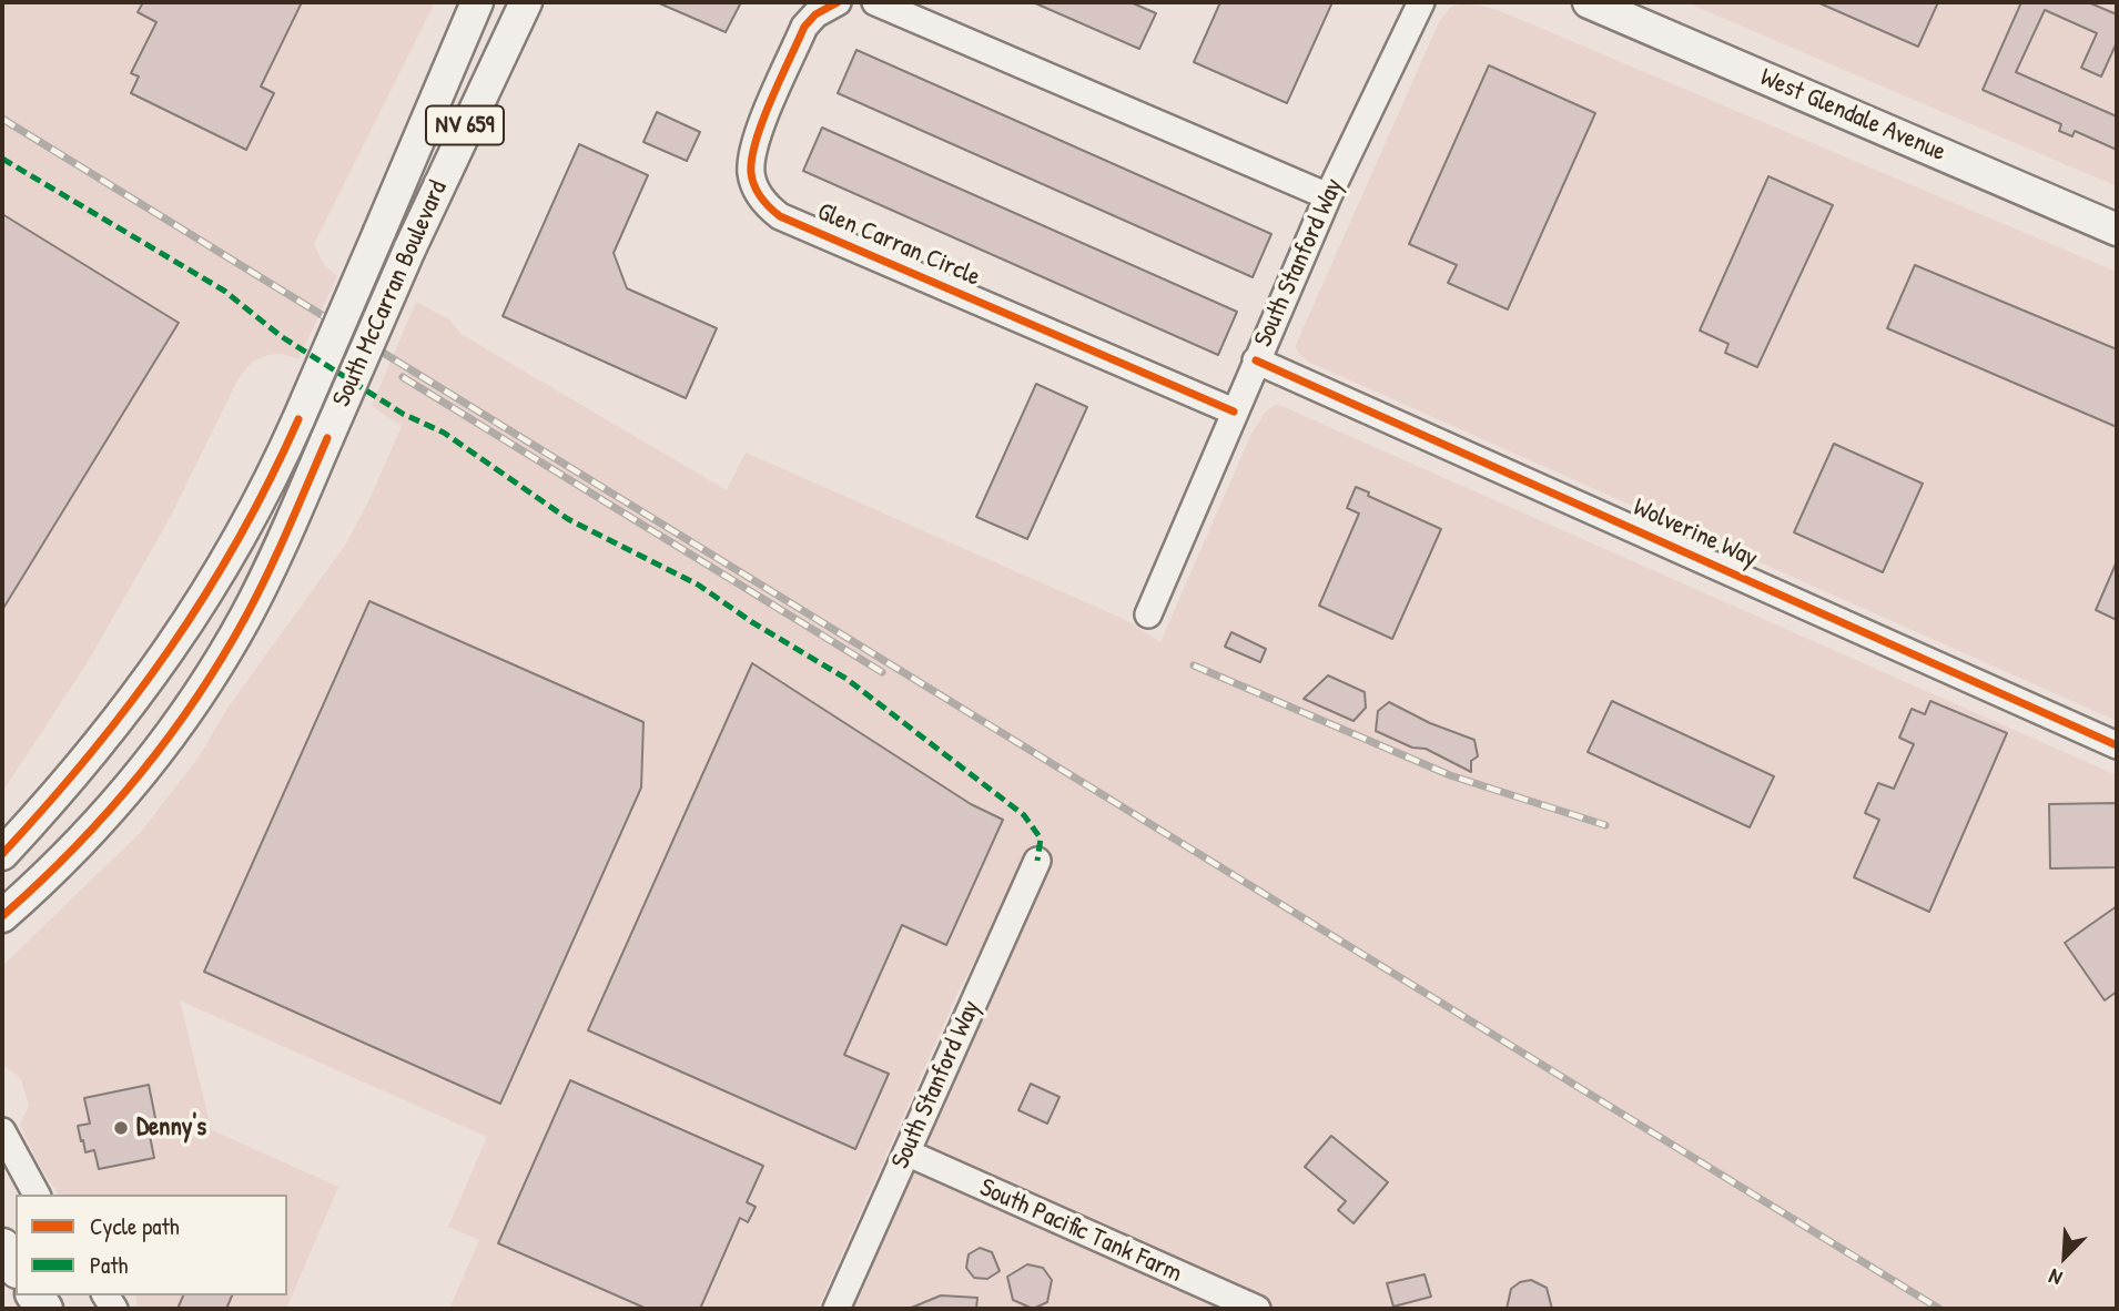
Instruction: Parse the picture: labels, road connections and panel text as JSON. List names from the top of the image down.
{
  "streets": {
    "main road": ["West Glendale Avenue", "NV 659", "South McCarran Boulevard"],
    "street": [
      "Glen Carran Circle",
      "South Stanford Way",
      "Wolverine Way",
      "South Pacific Tank Farm"
    ]
  },
  "crossings": [
    ["Glen Carran Circle", "South Stanford Way"],
    ["South Stanford Way", "Wolverine Way"],
    ["South Stanford Way", "South Pacific Tank Farm"]
  ],
  "places": ["Denny's"],
  "legend": ["Cycle path", "Path"],
  "north": "bottom left"
}
